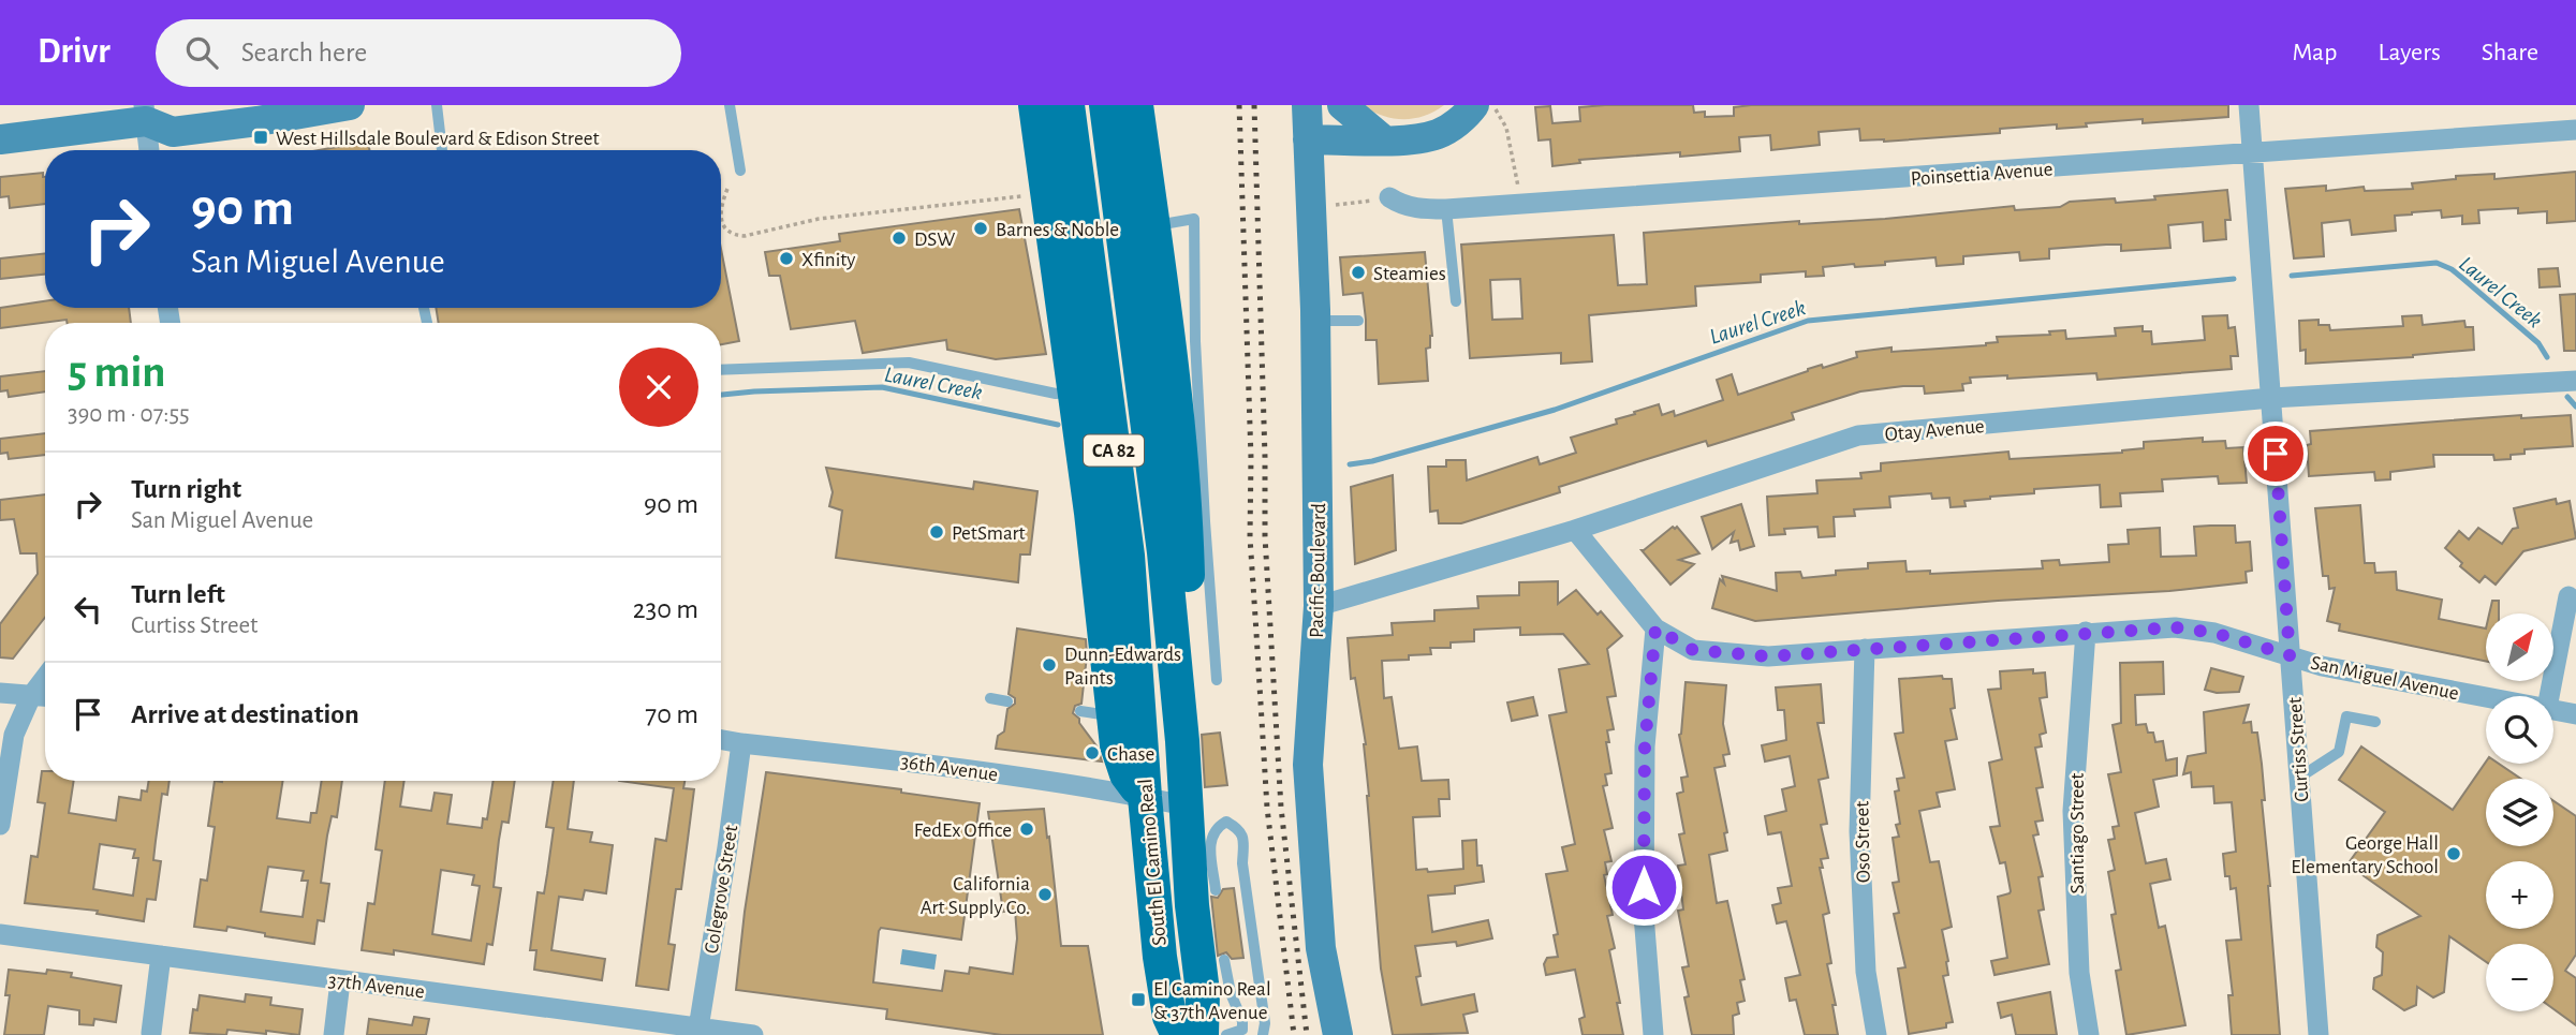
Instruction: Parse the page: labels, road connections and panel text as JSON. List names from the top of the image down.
{
  "streets": {
    "main road": ["CA 82", "South El Camino Real"],
    "street": [
      "Poinsettia Avenue",
      "Otay Avenue",
      "Pacific Boulevard",
      "San Miguel Avenue",
      "Curtiss Street",
      "36th Avenue",
      "Santiago Street",
      "Oso Street",
      "Colegrove Street",
      "37th Avenue"
    ]
  },
  "crossings": [
    ["Poinsettia Avenue", "Curtiss Street"],
    ["Otay Avenue", "Pacific Boulevard"],
    ["Otay Avenue", "San Miguel Avenue"],
    ["Otay Avenue", "Curtiss Street"],
    ["San Miguel Avenue", "Curtiss Street"],
    ["San Miguel Avenue", "Santiago Street"],
    ["San Miguel Avenue", "Oso Street"],
    ["36th Avenue", "South El Camino Real"],
    ["36th Avenue", "Colegrove Street"],
    ["Colegrove Street", "37th Avenue"]
  ],
  "water": ["Laurel Creek"],
  "places": {
    "transit": ["West Hillsdale Boulevard & Edison Street", "El Camino Real & 37th Avenue"],
    "other": [
      "Barnes & Noble",
      "DSW",
      "Xfinity",
      "Steamies",
      "PetSmart",
      "Dunn-Edwards Paints",
      "Chase",
      "FedEx Office",
      "George Hall Elementary School",
      "California Art Supply Co."
    ]
  },
  "north": "top right",
  "page": {
    "header": "Drivr",
    "search": "Search here",
    "nav": ["Map", "Layers", "Share"],
    "turn": ["90 m", "San Miguel Avenue"],
    "heading": ["5 min", "390 m · 07:55"],
    "list": [
      {
        "name": "Turn right",
        "note": "San Miguel Avenue",
        "value": "90 m"
      },
      {
        "name": "Turn left",
        "note": "Curtiss Street",
        "value": "230 m"
      },
      {
        "name": "Arrive at destination",
        "value": "70 m"
      }
    ],
    "map_buttons": ["+", "−"]
  }
}
